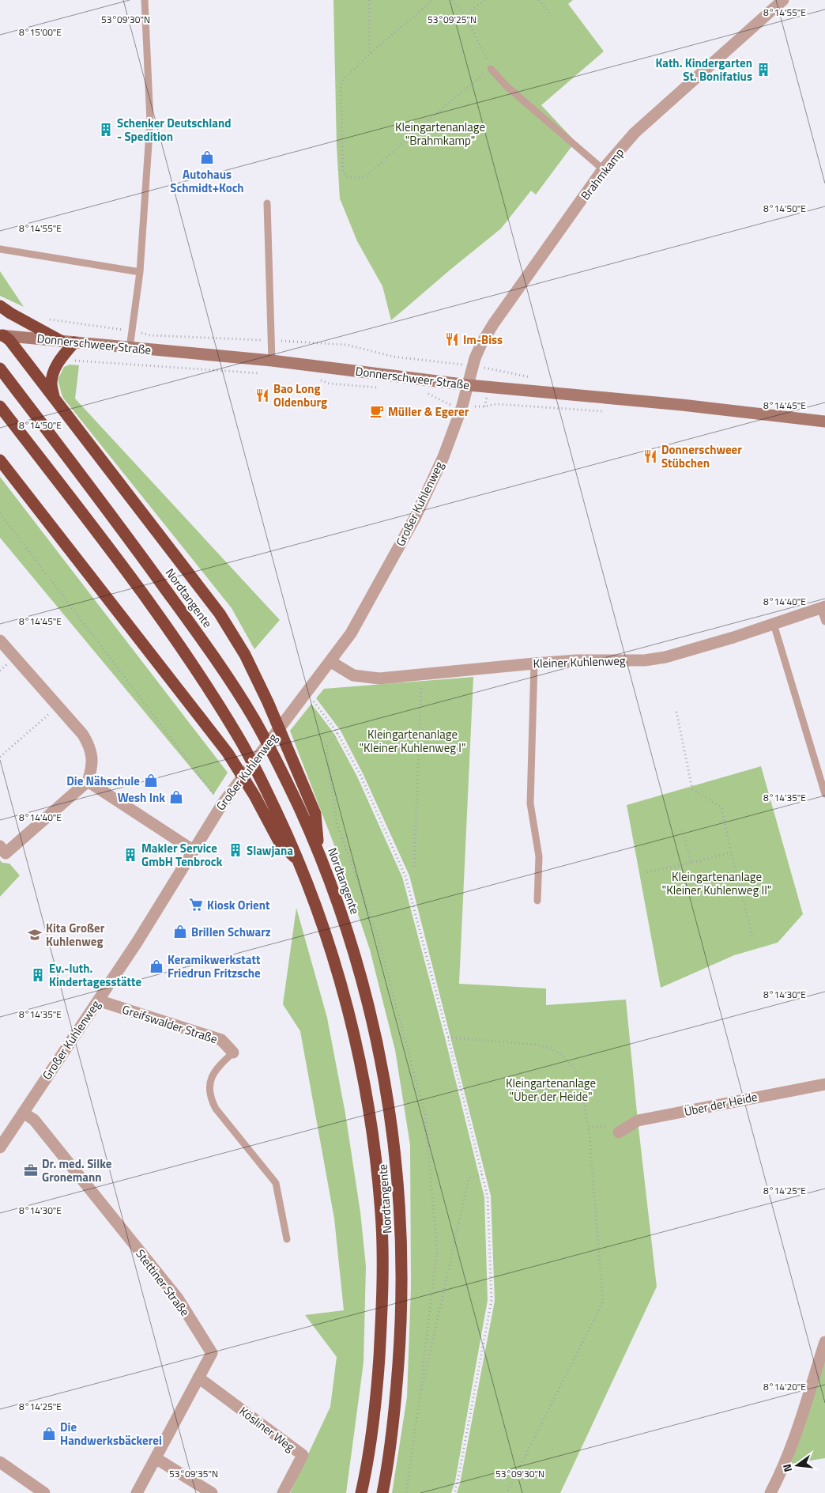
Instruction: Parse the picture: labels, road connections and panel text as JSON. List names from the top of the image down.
{
  "streets": {
    "highway": ["Nordtangente"],
    "main road": ["Donnerschweer Straße"],
    "street": [
      "Brahmkamp",
      "Großer Kuhlenweg",
      "Kleiner Kuhlenweg",
      "Greifswalder Straße",
      "Über der Heide",
      "Stettiner Straße",
      "Kösliner Weg"
    ]
  },
  "crossings": [
    ["Brahmkamp", "Donnerschweer Straße"],
    ["Brahmkamp", "Großer Kuhlenweg"],
    ["Donnerschweer Straße", "Großer Kuhlenweg"],
    ["Großer Kuhlenweg", "Kleiner Kuhlenweg"],
    ["Großer Kuhlenweg", "Greifswalder Straße"],
    ["Großer Kuhlenweg", "Stettiner Straße"],
    ["Stettiner Straße", "Kösliner Weg"]
  ],
  "parks": [
    "Kleingartenanlage \"Brahmkamp\"",
    "Kleingartenanlage \"Kleiner Kuhlenweg I\"",
    "Kleingartenanlage \"Kleiner Kuhlenweg II\"",
    "Kleingartenanlage \"Über der Heide\""
  ],
  "places": {
    "building": [
      "Kath. Kindergarten St. Bonifatius",
      "Schenker Deutschland - Spedition",
      "Slawjana",
      "Makler Service GmbH Tenbrock",
      "Ev.-luth. Kindertagesstätte"
    ],
    "shop": [
      "Autohaus Schmidt+Koch",
      "Die Nähschule",
      "Wesh Ink",
      "Brillen Schwarz",
      "Keramikwerkstatt Friedrun Fritzsche",
      "Die Handwerksbäckerei"
    ],
    "restaurant": ["Im-Biss", "Bao Long Oldenburg", "Donnerschweer Stübchen"],
    "cafe": ["Müller & Egerer"],
    "supermarket": ["Kiosk Orient"],
    "school or university": ["Kita Großer Kuhlenweg"],
    "office": ["Dr. med. Silke Gronemann"]
  },
  "north": "left",
  "coordinates": [
    "8°14'55\"E",
    "53°09'25\"N",
    "53°09'30\"N",
    "8°15'00\"E",
    "8°14'50\"E",
    "8°14'45\"E",
    "8°14'40\"E",
    "8°14'35\"E",
    "8°14'30\"E",
    "8°14'25\"E",
    "8°14'20\"E",
    "53°09'35\"N"
  ]
}
